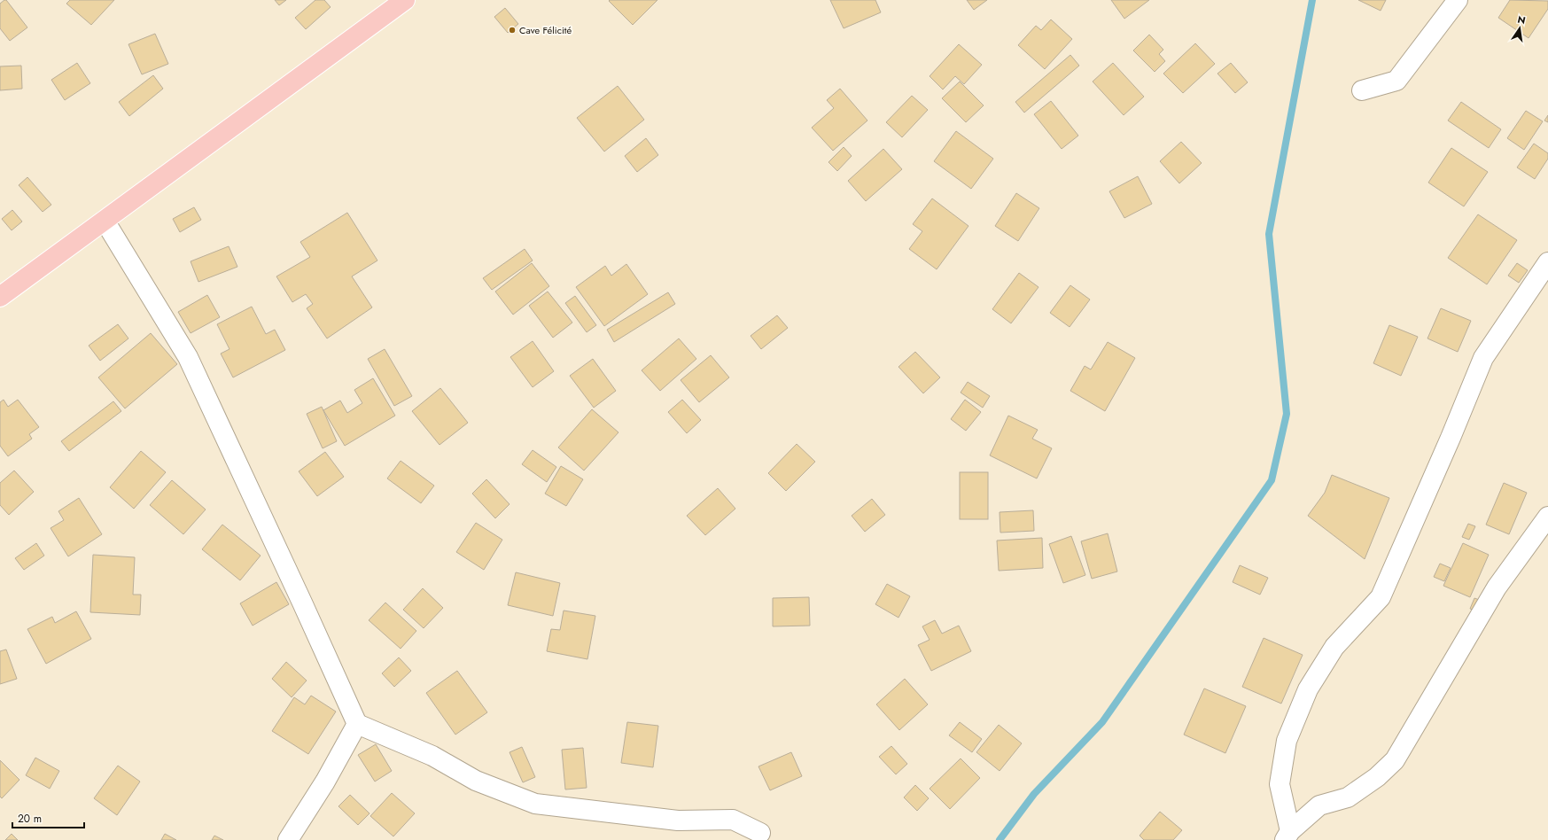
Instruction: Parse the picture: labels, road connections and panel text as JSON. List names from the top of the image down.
{
  "places": ["Cave Félicité"],
  "scale_bar": "20 m",
  "north": "top"
}
